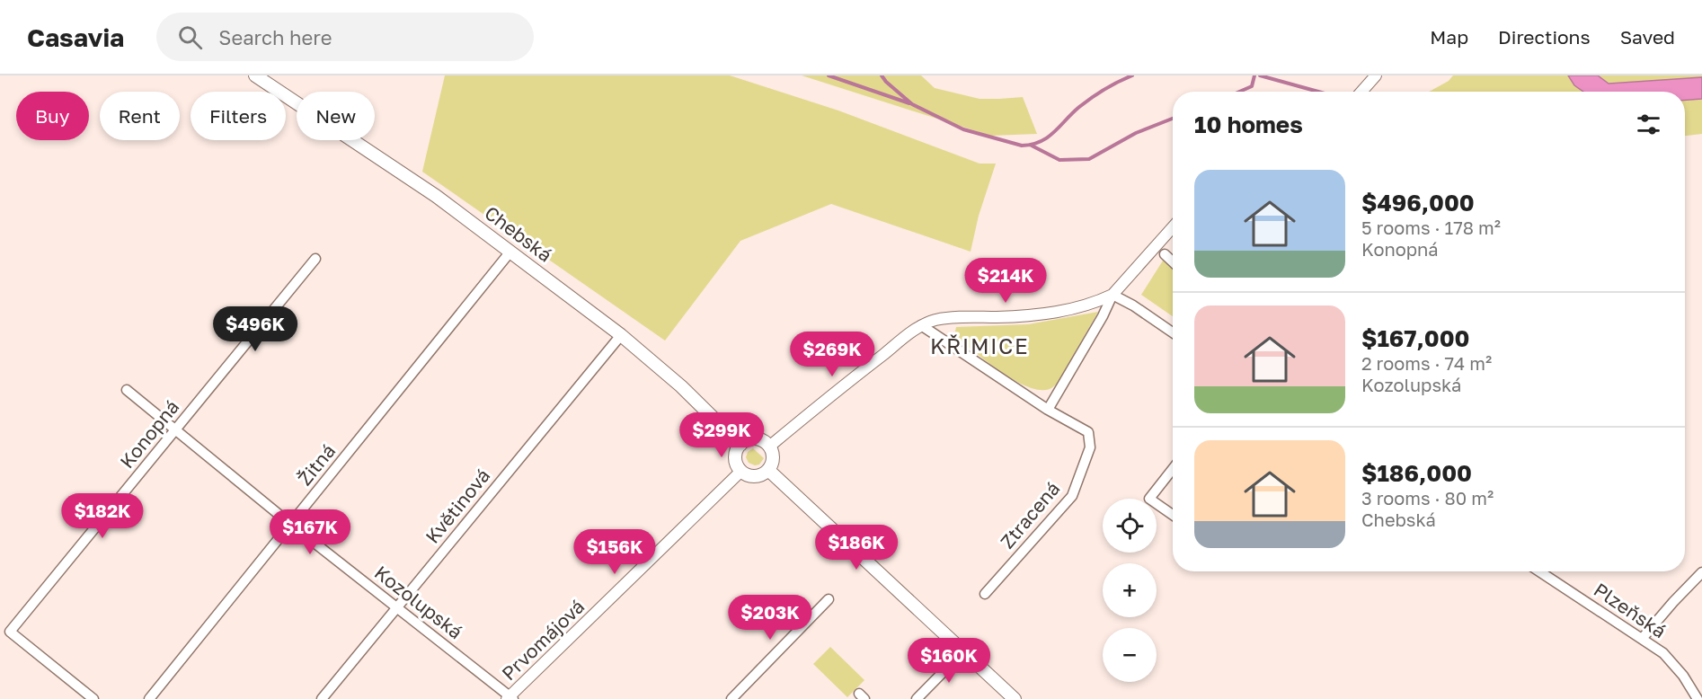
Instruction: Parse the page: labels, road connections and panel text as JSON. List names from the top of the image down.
{
  "streets": {
    "main road": ["Chebská"],
    "street": [
      "Konopná",
      "Žitná",
      "Květinová",
      "Ztracená",
      "Kozolupská",
      "Plzeňská",
      "Prvomájová"
    ]
  },
  "crossings": [
    ["Chebská", "Žitná"],
    ["Chebská", "Květinová"],
    ["Chebská", "Prvomájová"],
    ["Konopná", "Kozolupská"],
    ["Žitná", "Kozolupská"],
    ["Květinová", "Kozolupská"],
    ["Kozolupská", "Prvomájová"]
  ],
  "districts": ["KŘIMICE"],
  "page": {
    "header": "Casavia",
    "search": "Search here",
    "nav": ["Map", "Directions", "Saved"],
    "chip": [
      "Buy",
      "Rent",
      "Filters",
      "New"
    ],
    "heading": "10 homes",
    "list": [
      {
        "name": "$496,000",
        "note": "5 rooms · 178 m² · Konopná"
      },
      {
        "name": "$167,000",
        "note": "2 rooms · 74 m² · Kozolupská"
      },
      {
        "name": "$186,000",
        "note": "3 rooms · 80 m² · Chebská"
      }
    ],
    "price": [
      "$214K",
      "$496K",
      "$269K",
      "$299K",
      "$182K",
      "$167K",
      "$186K",
      "$156K",
      "$203K",
      "$160K"
    ],
    "map_buttons": ["+", "−"]
  }
}
